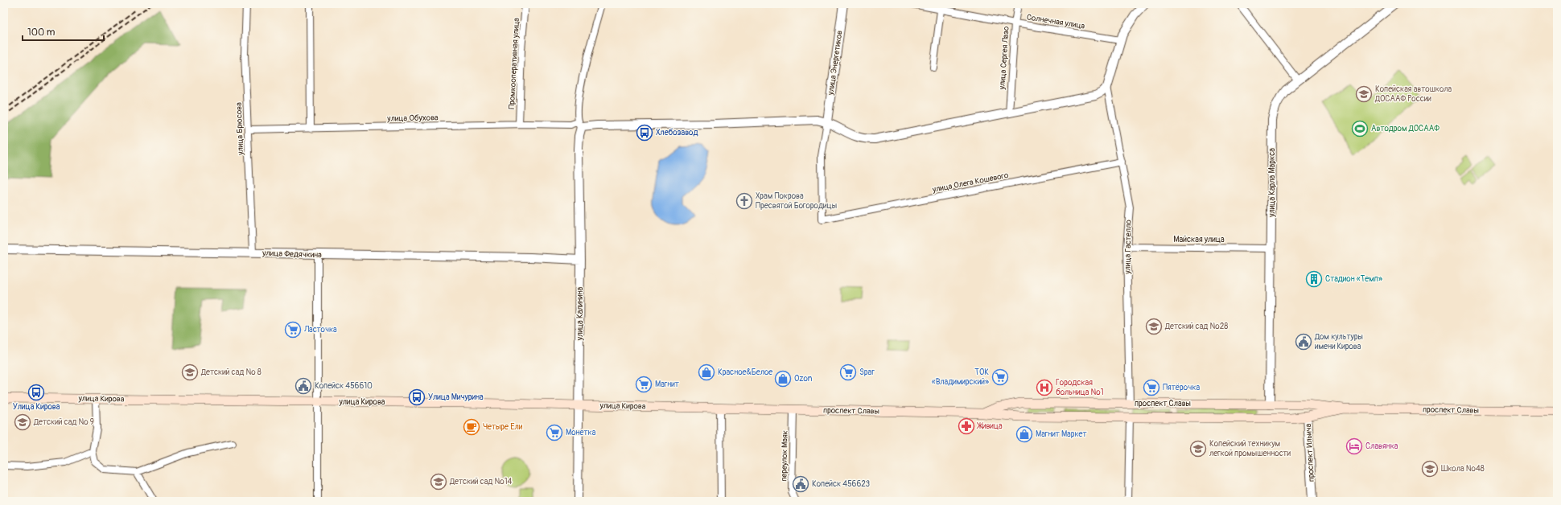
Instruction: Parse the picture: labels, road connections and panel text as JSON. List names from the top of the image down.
{
  "streets": {
    "main road": [
      "улица Карла Маркса",
      "улица Гастелло",
      "улица Кирова",
      "проспект Славы",
      "проспект Ильича"
    ],
    "street": [
      "Солнечная улица",
      "улица Сергея Лазо",
      "улица Энергетиков",
      "Промкооперативная улица",
      "улица Обухова",
      "улица Брюсова",
      "улица Олега Кошевого",
      "Майская улица",
      "улица Федячкина",
      "улица Калинина",
      "переулок Маяк"
    ]
  },
  "crossings": [
    ["Солнечная улица", "улица Сергея Лазо"],
    ["Солнечная улица", "улица Гастелло"],
    ["улица Энергетиков", "улица Олега Кошевого"],
    ["Промкооперативная улица", "улица Обухова"],
    ["улица Обухова", "улица Брюсова"],
    ["улица Обухова", "улица Калинина"],
    ["улица Брюсова", "улица Федячкина"],
    ["улица Олега Кошевого", "улица Гастелло"],
    ["улица Карла Маркса", "Майская улица"],
    ["улица Карла Маркса", "проспект Славы"],
    ["Майская улица", "улица Гастелло"],
    ["улица Гастелло", "проспект Славы"],
    ["улица Федячкина", "улица Калинина"],
    ["улица Калинина", "улица Кирова"],
    ["улица Кирова", "проспект Славы"],
    ["проспект Славы", "проспект Ильича"],
    ["проспект Славы", "переулок Маяк"]
  ],
  "places": {
    "school or university": [
      "Копейская автошкола ДОСААФ России",
      "Детский сад №28",
      "Детский сад № 8",
      "Детский сад № 9",
      "Копейский техникум легкой промышенности",
      "Школа №48",
      "Детский сад №14"
    ],
    "sports": ["Автодром ДОСААФ"],
    "bus stop": ["Хлебозавод", "Улица Кирова", "Улица Мичурина"],
    "church": ["Храм Покрова Пресвятой Богородицы"],
    "building": ["Стадион «Темп»"],
    "supermarket": [
      "Ласточка",
      "Spar",
      "ТОК «Владимирский»",
      "Магнит",
      "Пятёрочка",
      "Монетка"
    ],
    "public building": ["Дом культуры имени Кирова", "Копейск 456610", "Копейск 456623"],
    "shop": ["Красное&Белое", "Ozon", "Магнит Маркет"],
    "hospital": ["Городская больница №1"],
    "pharmacy": ["Живица"],
    "cafe": ["Четыре Ели"],
    "hotel": ["Славянка"]
  },
  "scale_bar": "100 m"
}
